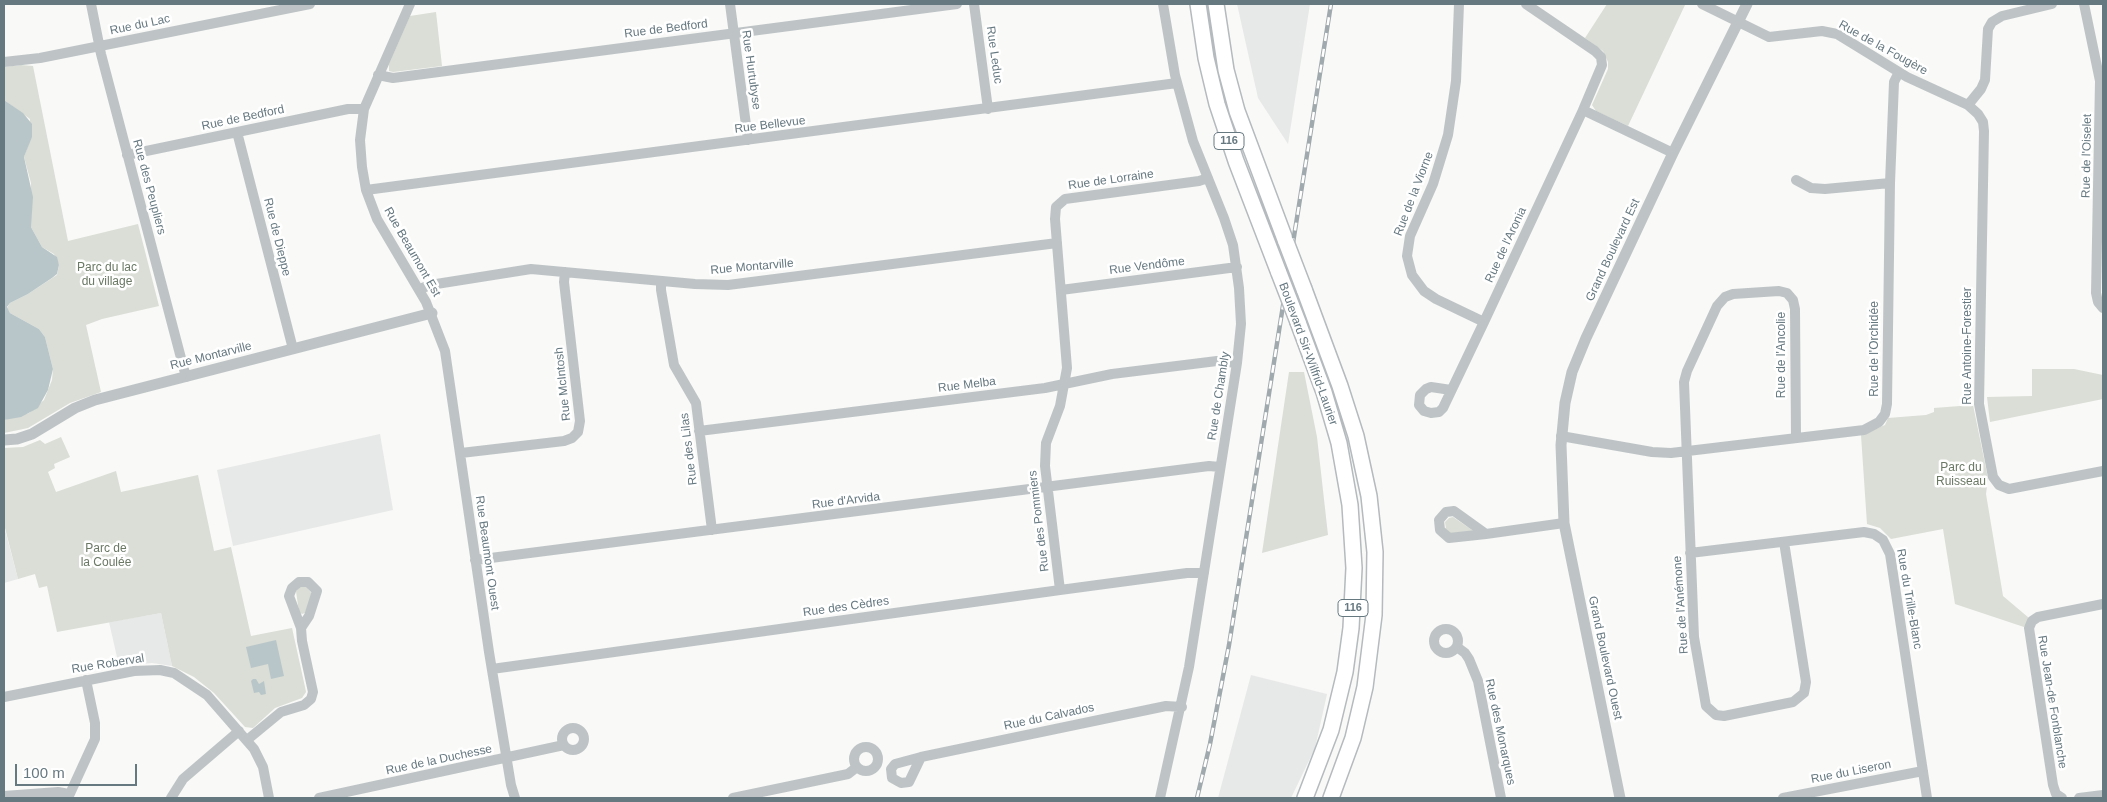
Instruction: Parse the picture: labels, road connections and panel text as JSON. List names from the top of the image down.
{
  "streets": {
    "main road": ["116", "Boulevard Sir-Wilfrid-Laurier"],
    "street": [
      "Rue du Lac",
      "Rue de Bedford",
      "Rue de la Fougère",
      "Rue Leduc",
      "Rue Hurtubyse",
      "Rue Bellevue",
      "Rue de l'Oiselet",
      "Rue de Lorraine",
      "Rue des Peupliers",
      "Rue de la Viorne",
      "Rue de Dieppe",
      "Rue de l'Aronia",
      "Grand Boulevard Est",
      "Rue Beaumont Est",
      "Rue Vendôme",
      "Rue Montarville",
      "Rue Antoine-Forestier",
      "Rue de l'Orchidée",
      "Rue de l'Ancolie",
      "Rue McIntosh",
      "Rue Melba",
      "Rue de Chambly",
      "Rue des Lilas",
      "Rue d'Arvida",
      "Rue des Pommiers",
      "Rue Beaumont Ouest",
      "Rue du Trille-Blanc",
      "Rue de l'Anémone",
      "Rue des Cèdres",
      "Grand Boulevard Ouest",
      "Rue Roberval",
      "Rue Jean-de Fonblanche",
      "Rue du Calvados",
      "Rue des Monarques",
      "Rue de la Duchesse",
      "Rue du Liseron"
    ]
  },
  "crossings": [
    ["Rue du Lac", "Rue des Peupliers"],
    ["Rue de Bedford", "Rue Hurtubyse"],
    ["Rue de Bedford", "Rue des Peupliers"],
    ["Rue de Bedford", "Rue de Dieppe"],
    ["Rue de Bedford", "Rue Beaumont Est"],
    ["Rue de la Fougère", "Grand Boulevard Est"],
    ["Rue de la Fougère", "Rue Antoine-Forestier"],
    ["Rue de la Fougère", "Rue de l'Orchidée"],
    ["Rue Leduc", "Rue Bellevue"],
    ["Rue Hurtubyse", "Rue Bellevue"],
    ["Rue Bellevue", "Rue Beaumont Est"],
    ["Rue Bellevue", "Rue de Chambly"],
    ["Rue de Lorraine", "Rue Montarville"],
    ["Rue de Lorraine", "Rue de Chambly"],
    ["Rue de Lorraine", "Rue des Pommiers"],
    ["Rue des Peupliers", "Rue Montarville"],
    ["Rue de la Viorne", "Rue de l'Aronia"],
    ["Rue de Dieppe", "Rue Montarville"],
    ["Grand Boulevard Est", "Rue de l'Orchidée"],
    ["Grand Boulevard Est", "Grand Boulevard Ouest"],
    ["Rue Beaumont Est", "Rue Montarville"],
    ["Rue Beaumont Est", "Rue Beaumont Ouest"],
    ["Rue Vendôme", "Rue de Chambly"],
    ["Rue Vendôme", "Rue des Pommiers"],
    ["Rue Montarville", "Rue McIntosh"],
    ["Rue Montarville", "Rue des Lilas"],
    ["Rue Montarville", "Rue des Pommiers"],
    ["Rue Montarville", "Rue Beaumont Ouest"],
    ["Rue de l'Orchidée", "Rue de l'Ancolie"],
    ["Rue de l'Orchidée", "Rue de l'Anémone"],
    ["Rue de l'Ancolie", "Rue de l'Anémone"],
    ["Rue McIntosh", "Rue Beaumont Ouest"],
    ["Rue Melba", "Rue de Chambly"],
    ["Rue Melba", "Rue des Lilas"],
    ["Rue Melba", "Rue des Pommiers"],
    ["Rue de Chambly", "Rue d'Arvida"],
    ["Rue de Chambly", "Rue des Cèdres"],
    ["Rue de Chambly", "Rue du Calvados"],
    ["Rue des Lilas", "Rue d'Arvida"],
    ["Rue d'Arvida", "Rue des Pommiers"],
    ["Rue d'Arvida", "Rue Beaumont Ouest"],
    ["Rue des Pommiers", "Rue des Cèdres"],
    ["Rue Beaumont Ouest", "Rue des Cèdres"],
    ["Rue Beaumont Ouest", "Rue de la Duchesse"],
    ["Rue du Trille-Blanc", "Rue de l'Anémone"],
    ["Rue du Trille-Blanc", "Rue du Liseron"]
  ],
  "parks": ["Parc du lac du village", "Parc du Ruisseau", "Parc de la Coulée"],
  "scale_bar": "100 m"
}
